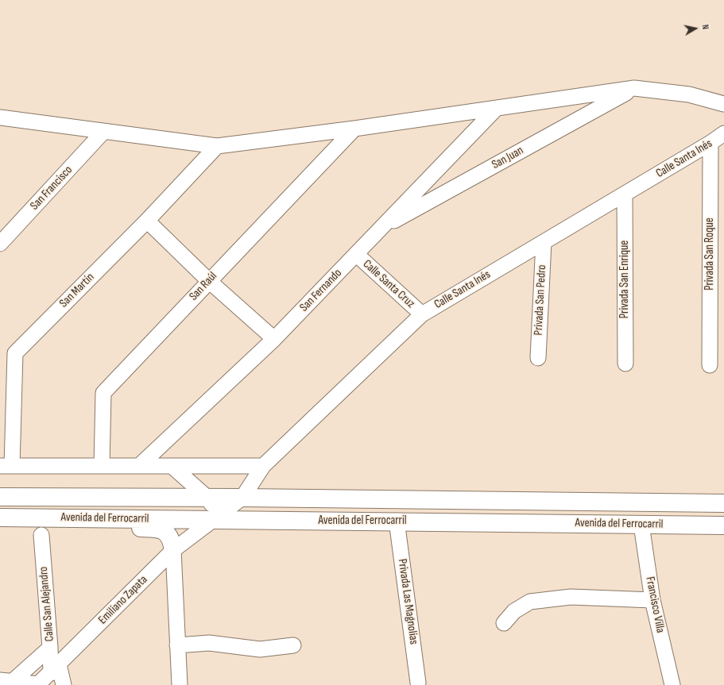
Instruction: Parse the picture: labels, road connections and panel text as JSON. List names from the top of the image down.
{
  "streets": {
    "street": [
      "San Juan",
      "Calle Santa Inés",
      "San Francisco",
      "Privada San Roque",
      "Privada San Enrique",
      "Calle Santa Cruz",
      "San Raúl",
      "San Martín",
      "San Fernando",
      "Privada San Pedro",
      "Avenida del Ferrocarril",
      "Emiliano Zapata",
      "Privada Las Magnolias",
      "Calle San Alejandro",
      "Francisco Villa"
    ]
  },
  "crossings": [
    ["San Juan", "San Fernando"],
    ["Calle Santa Inés", "Privada San Roque"],
    ["Calle Santa Inés", "Privada San Enrique"],
    ["Calle Santa Inés", "Calle Santa Cruz"],
    ["Calle Santa Inés", "Privada San Pedro"],
    ["Calle Santa Inés", "Avenida del Ferrocarril"],
    ["Calle Santa Inés", "Emiliano Zapata"],
    ["Calle Santa Cruz", "San Fernando"],
    ["Avenida del Ferrocarril", "Emiliano Zapata"],
    ["Avenida del Ferrocarril", "Privada Las Magnolias"],
    ["Avenida del Ferrocarril", "Francisco Villa"],
    ["Emiliano Zapata", "Calle San Alejandro"]
  ],
  "north": "right"
}
